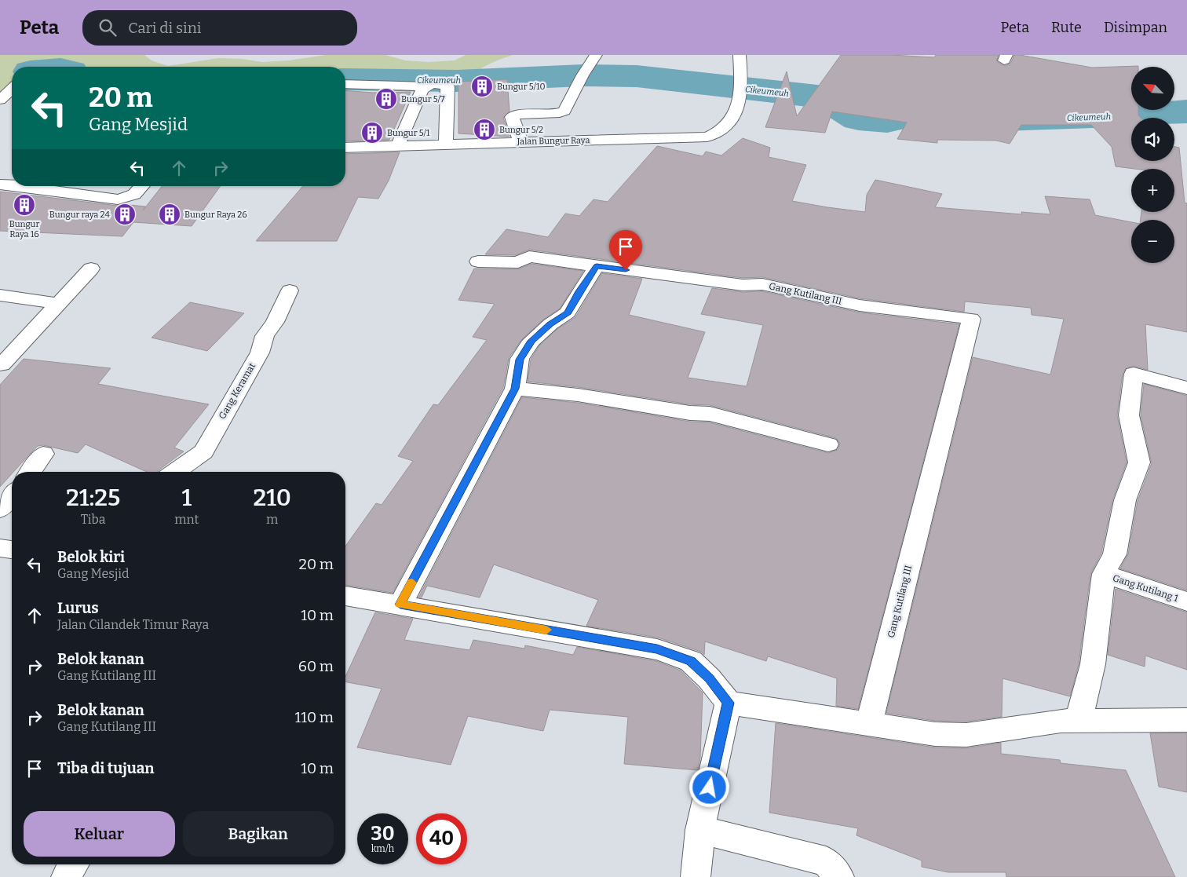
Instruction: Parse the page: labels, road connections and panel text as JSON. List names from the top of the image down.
{
  "streets": {
    "street": [
      "Jalan Bungur Raya",
      "Gang Kutilang III",
      "Gang Keramat",
      "Gang Kutilang 1"
    ]
  },
  "water": ["Cikeumeuh"],
  "places": {
    "building": [
      "Bungur 5/10",
      "Bungur 5/7",
      "Bungur 5/2",
      "Bungur 5/1",
      "Bungur Raya 16",
      "Bungur raya 24",
      "Bungur Raya 26"
    ]
  },
  "north": "top left",
  "page": {
    "header": "Peta",
    "search": "Cari di sini",
    "nav": ["Peta", "Rute", "Disimpan"],
    "map_buttons": ["+", "−"],
    "turn": ["20 m", "Gang Mesjid"],
    "eta": [
      "21:25",
      "Tiba",
      "1",
      "mnt",
      "210",
      "m"
    ],
    "list": [
      {
        "name": "Belok kiri",
        "note": "Gang Mesjid",
        "value": "20 m"
      },
      {
        "name": "Lurus",
        "note": "Jalan Cilandek Timur Raya",
        "value": "10 m"
      },
      {
        "name": "Belok kanan",
        "note": "Gang Kutilang III",
        "value": "60 m"
      },
      {
        "name": "Belok kanan",
        "note": "Gang Kutilang III",
        "value": "110 m"
      },
      {
        "name": "Tiba di tujuan",
        "value": "10 m"
      }
    ],
    "buttons": ["Keluar", "Bagikan"],
    "speed": "30 km/h",
    "limit": "40"
  }
}
